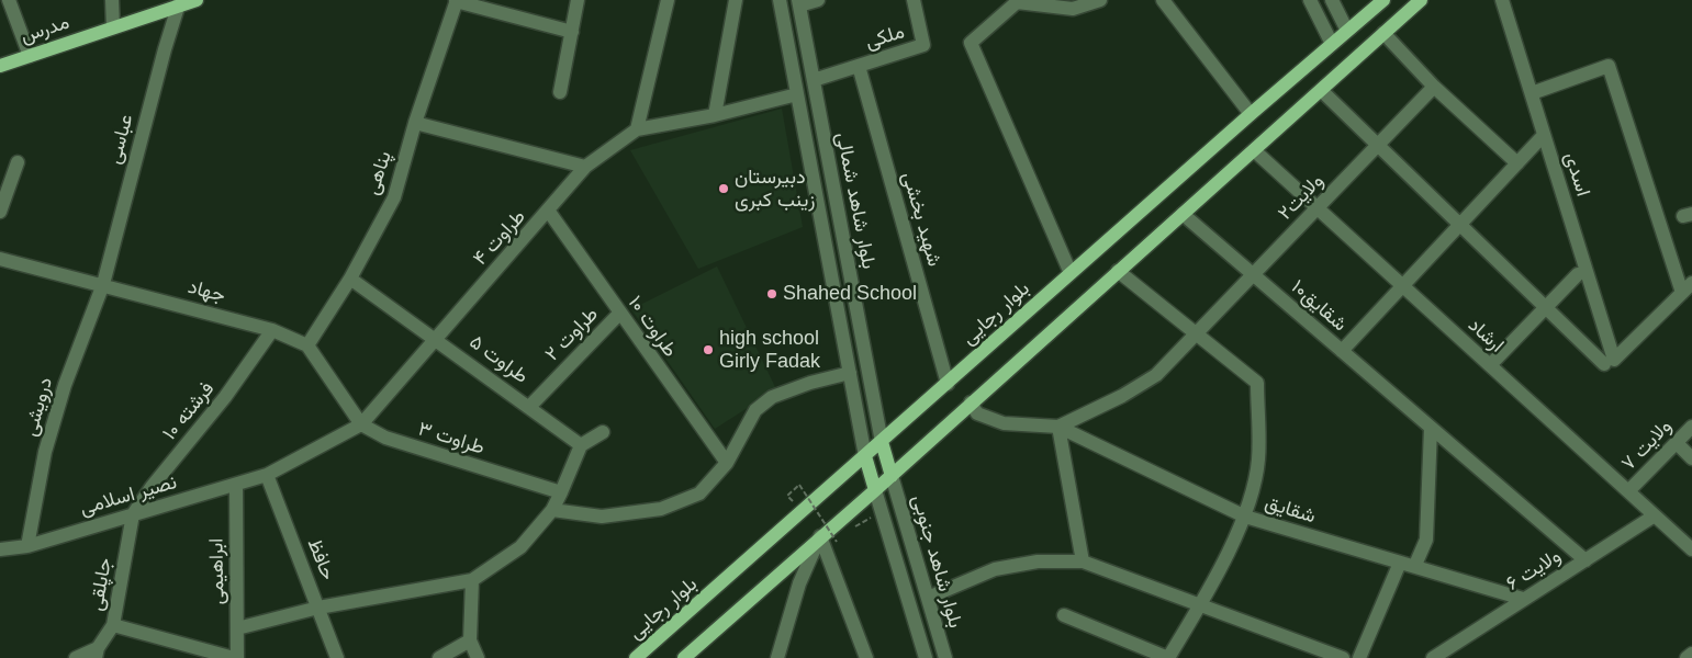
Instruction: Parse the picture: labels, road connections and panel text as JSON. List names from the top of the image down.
{
  "streets": {
    "main road": ["مدرس", "بلوار رجایی"],
    "street": [
      "ملکی",
      "عباسی",
      "پناهی",
      "اسدی",
      "ولایت۲",
      "بلوار شاهد شمالی",
      "شهید بخشی",
      "طراوت ۴",
      "جهاد",
      "شقایق۱۰",
      "طراوت ۱۰",
      "طراوت ۲",
      "ارشاد",
      "طراوت ۵",
      "درویشی",
      "فرشته ۱۰",
      "طراوت ۳",
      "ولایت ۷",
      "نصیر اسلامی",
      "شقایق",
      "حافظ",
      "بلوار شاهد جنوبی",
      "ولایت ۶",
      "ابراهیمی",
      "جاپلقی"
    ]
  },
  "crossings": [
    ["مدرس", "عباسی"],
    ["ملکی", "بلوار شاهد شمالی"],
    ["ملکی", "شهید بخشی"],
    ["عباسی", "جهاد"],
    ["عباسی", "درویشی"],
    ["پناهی", "جهاد"],
    ["پناهی", "طراوت ۵"],
    ["ولایت۲", "شقایق۱۰"],
    ["ولایت۲", "ارشاد"],
    ["ولایت۲", "شقایق"],
    ["بلوار شاهد شمالی", "طراوت ۴"],
    ["بلوار شاهد شمالی", "بلوار رجایی"],
    ["شهید بخشی", "بلوار رجایی"],
    ["طراوت ۴", "طراوت ۱۰"],
    ["طراوت ۴", "طراوت ۵"],
    ["طراوت ۴", "طراوت ۳"],
    ["طراوت ۴", "نصیر اسلامی"],
    ["طراوت ۴", "حافظ"],
    ["جهاد", "درویشی"],
    ["جهاد", "فرشته ۱۰"],
    ["شقایق۱۰", "ولایت ۶"],
    ["طراوت ۱۰", "طراوت ۲"],
    ["طراوت ۲", "طراوت ۵"],
    ["ارشاد", "ولایت ۷"],
    ["ارشاد", "ولایت ۶"],
    ["درویشی", "نصیر اسلامی"],
    ["فرشته ۱۰", "نصیر اسلامی"],
    ["فرشته ۱۰", "جاپلقی"],
    ["نصیر اسلامی", "حافظ"],
    ["نصیر اسلامی", "ابراهیمی"],
    ["نصیر اسلامی", "جاپلقی"],
    ["شقایق", "ولایت ۶"]
  ],
  "places": ["دبیرستان زینب کبری", "Shahed School", "high school Girly Fadak"]
}
